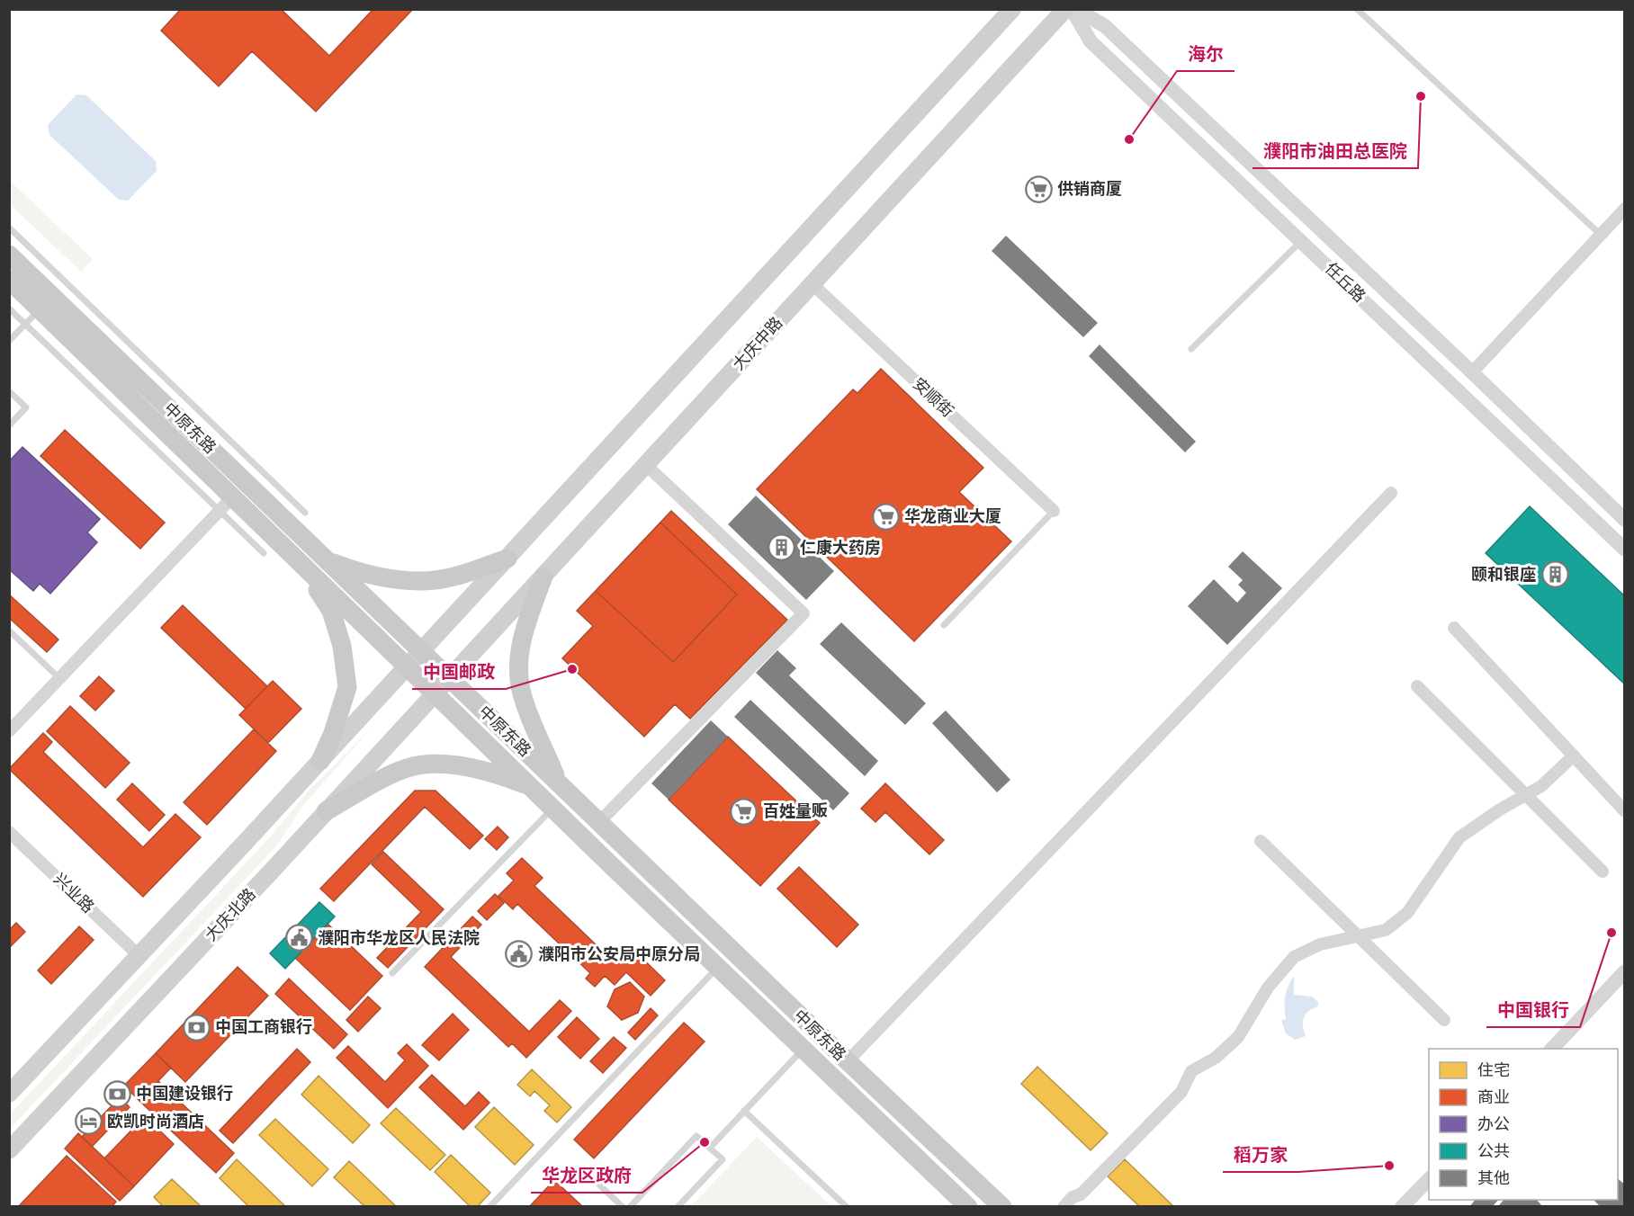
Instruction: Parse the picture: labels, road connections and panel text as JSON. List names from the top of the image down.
{
  "streets": {
    "main road": ["大庆中路", "中原东路", "大庆北路"],
    "street": ["任丘路", "安顺街", "兴业路"]
  },
  "crossings": [
    ["大庆中路", "安顺街"],
    ["大庆中路", "中原东路"],
    ["大庆中路", "大庆北路"],
    ["中原东路", "大庆北路"]
  ],
  "places": {
    "other": [
      "濮阳市油田总医院",
      "海尔",
      "中国邮政",
      "中国银行",
      "华龙区政府",
      "稻万家"
    ],
    "supermarket": ["供销商厦", "华龙商业大厦", "百姓量贩"],
    "building": ["仁康大药房", "颐和银座"],
    "public building": ["濮阳市华龙区人民法院", "濮阳市公安局中原分局"],
    "bank": ["中国工商银行", "中国建设银行"],
    "hotel": ["欧凯时尚酒店"]
  },
  "legend": [
    "住宅",
    "商业",
    "办公",
    "公共",
    "其他"
  ]
}
